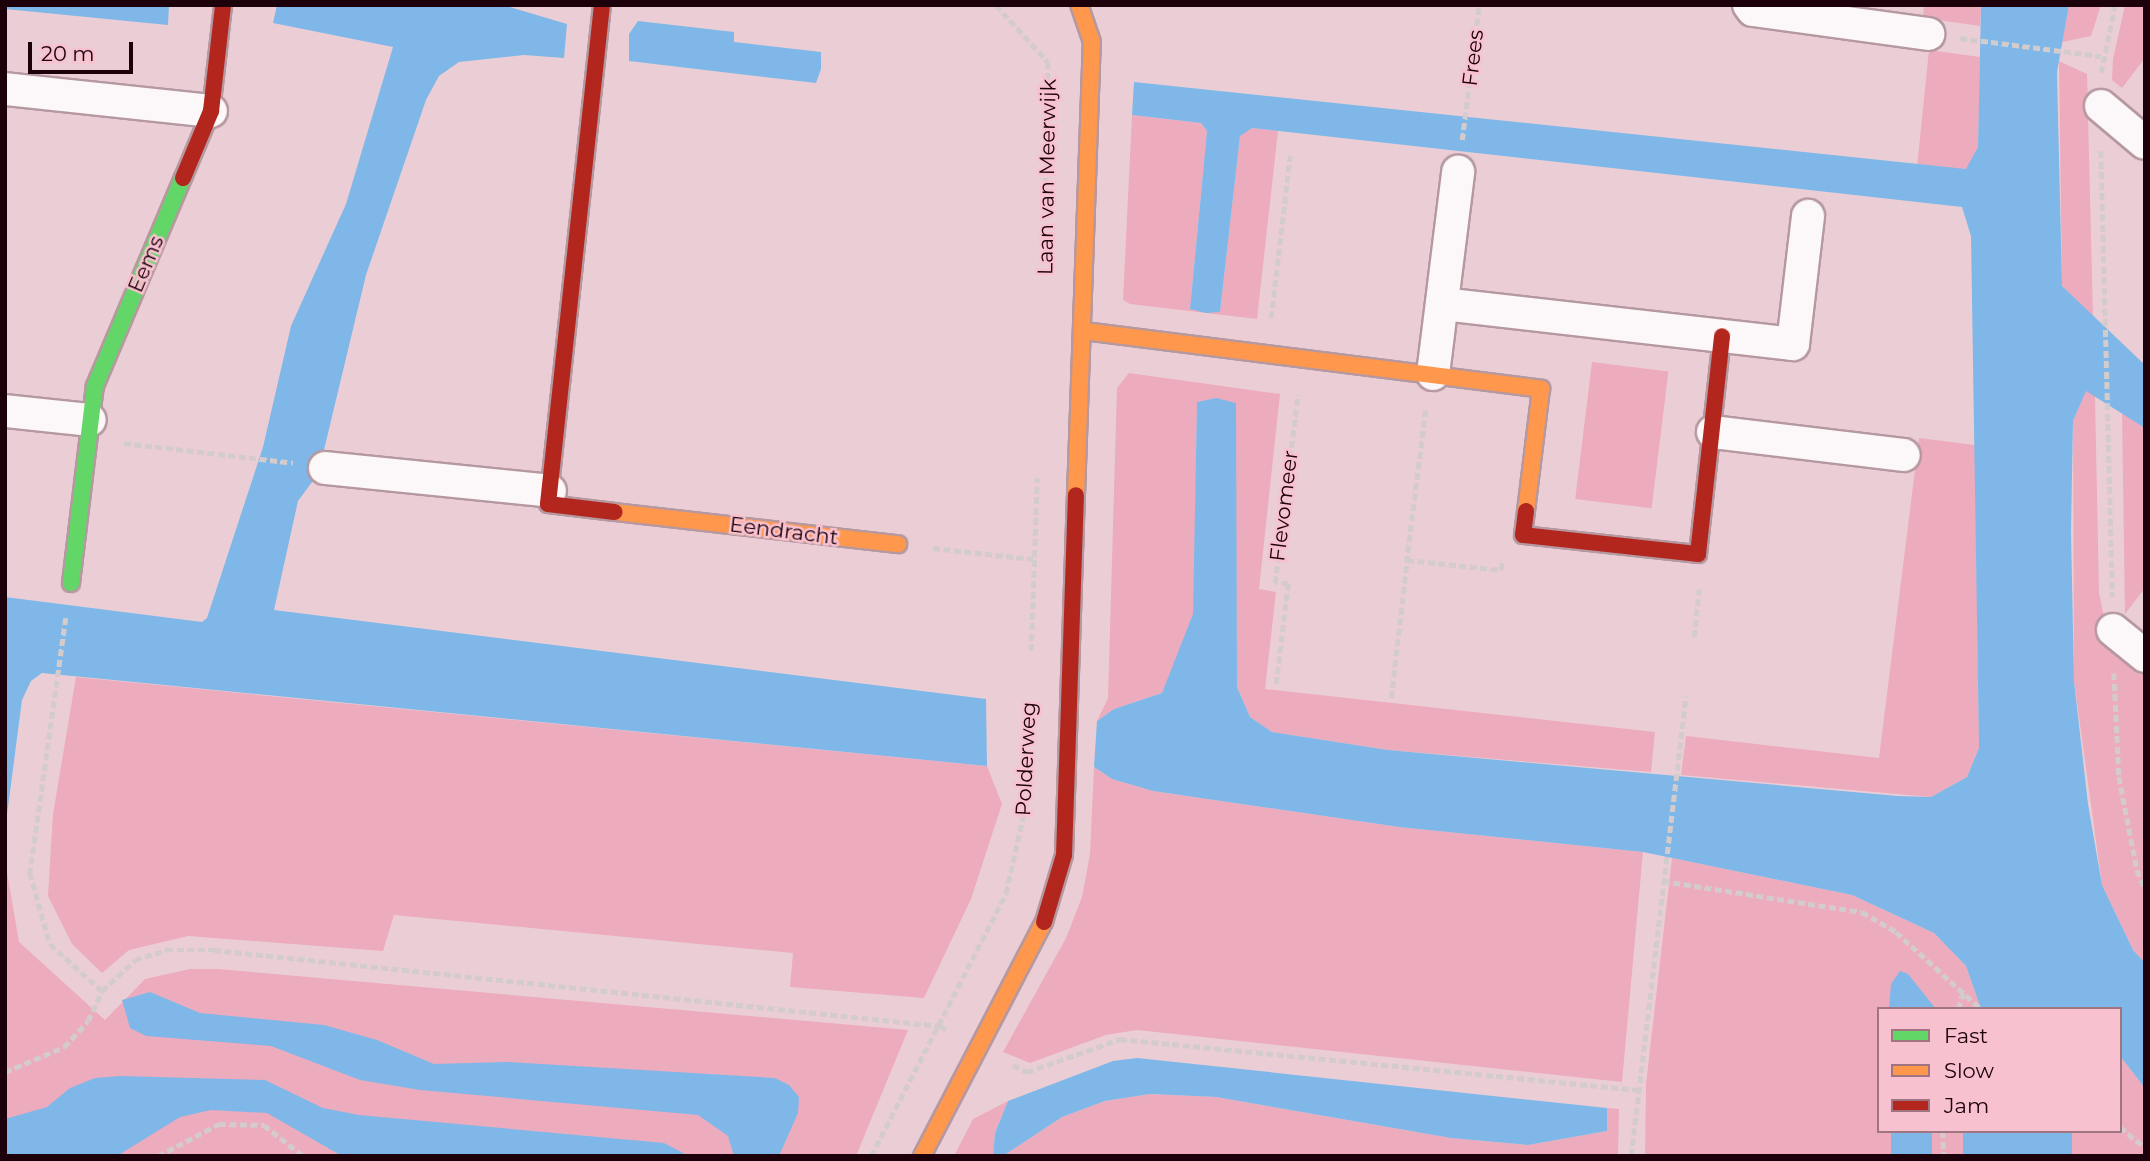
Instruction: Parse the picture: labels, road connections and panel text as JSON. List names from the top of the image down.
{
  "streets": {
    "street": [
      "Laan van Meerwijk",
      "Eems",
      "Eendracht",
      "Polderweg"
    ],
    "path": ["Frees", "Flevomeer"]
  },
  "crossings": [
    ["Laan van Meerwijk", "Polderweg"]
  ],
  "legend": ["Fast", "Slow", "Jam"],
  "scale_bar": "20 m"
}
